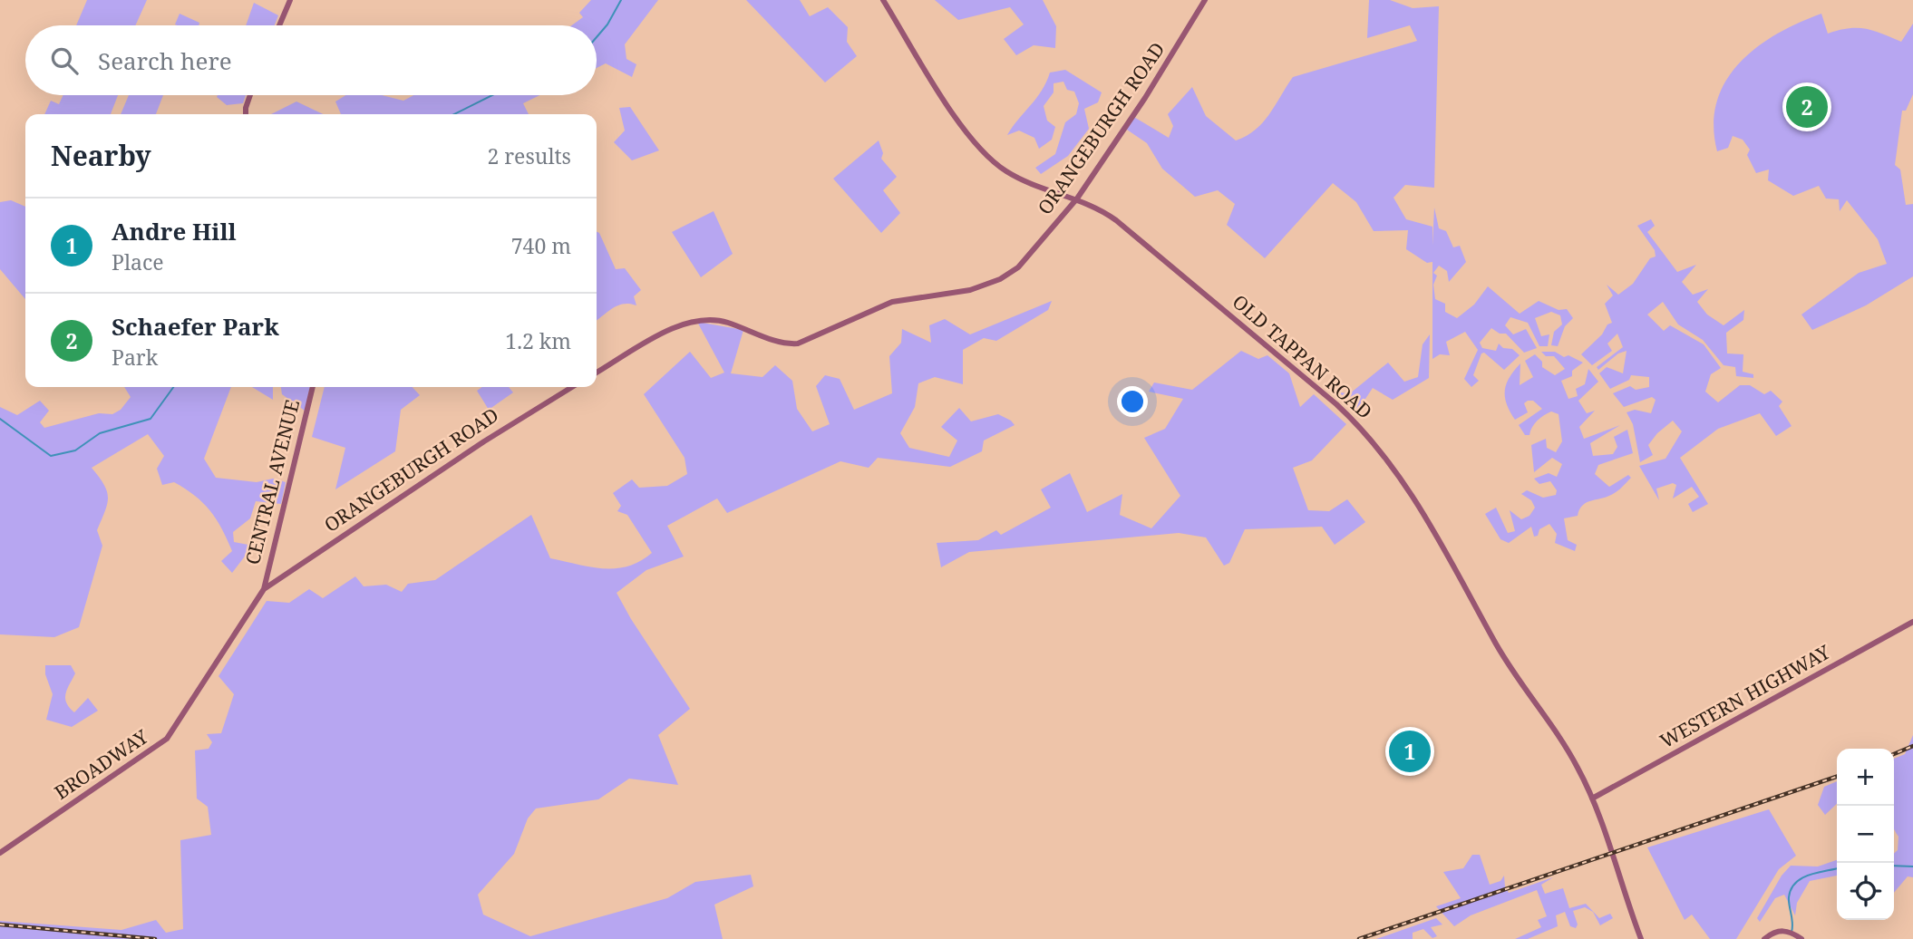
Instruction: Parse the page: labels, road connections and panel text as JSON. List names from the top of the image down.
{
  "streets": {
    "street": [
      "ORANGEBURGH ROAD",
      "OLD TAPPAN ROAD",
      "CENTRAL AVENUE",
      "WESTERN HIGHWAY",
      "BROADWAY"
    ]
  },
  "crossings": [
    ["ORANGEBURGH ROAD", "OLD TAPPAN ROAD"],
    ["ORANGEBURGH ROAD", "CENTRAL AVENUE"],
    ["ORANGEBURGH ROAD", "BROADWAY"],
    ["OLD TAPPAN ROAD", "WESTERN HIGHWAY"],
    ["CENTRAL AVENUE", "BROADWAY"]
  ],
  "page": {
    "search": "Search here",
    "pins": ["2", "1"],
    "heading": ["Nearby", "2 results"],
    "list": [
      {
        "mark": "1",
        "name": "Andre Hill",
        "note": "Place",
        "value": "740 m"
      },
      {
        "mark": "2",
        "name": "Schaefer Park",
        "note": "Park",
        "value": "1.2 km"
      }
    ],
    "map_buttons": ["+", "−"]
  }
}
